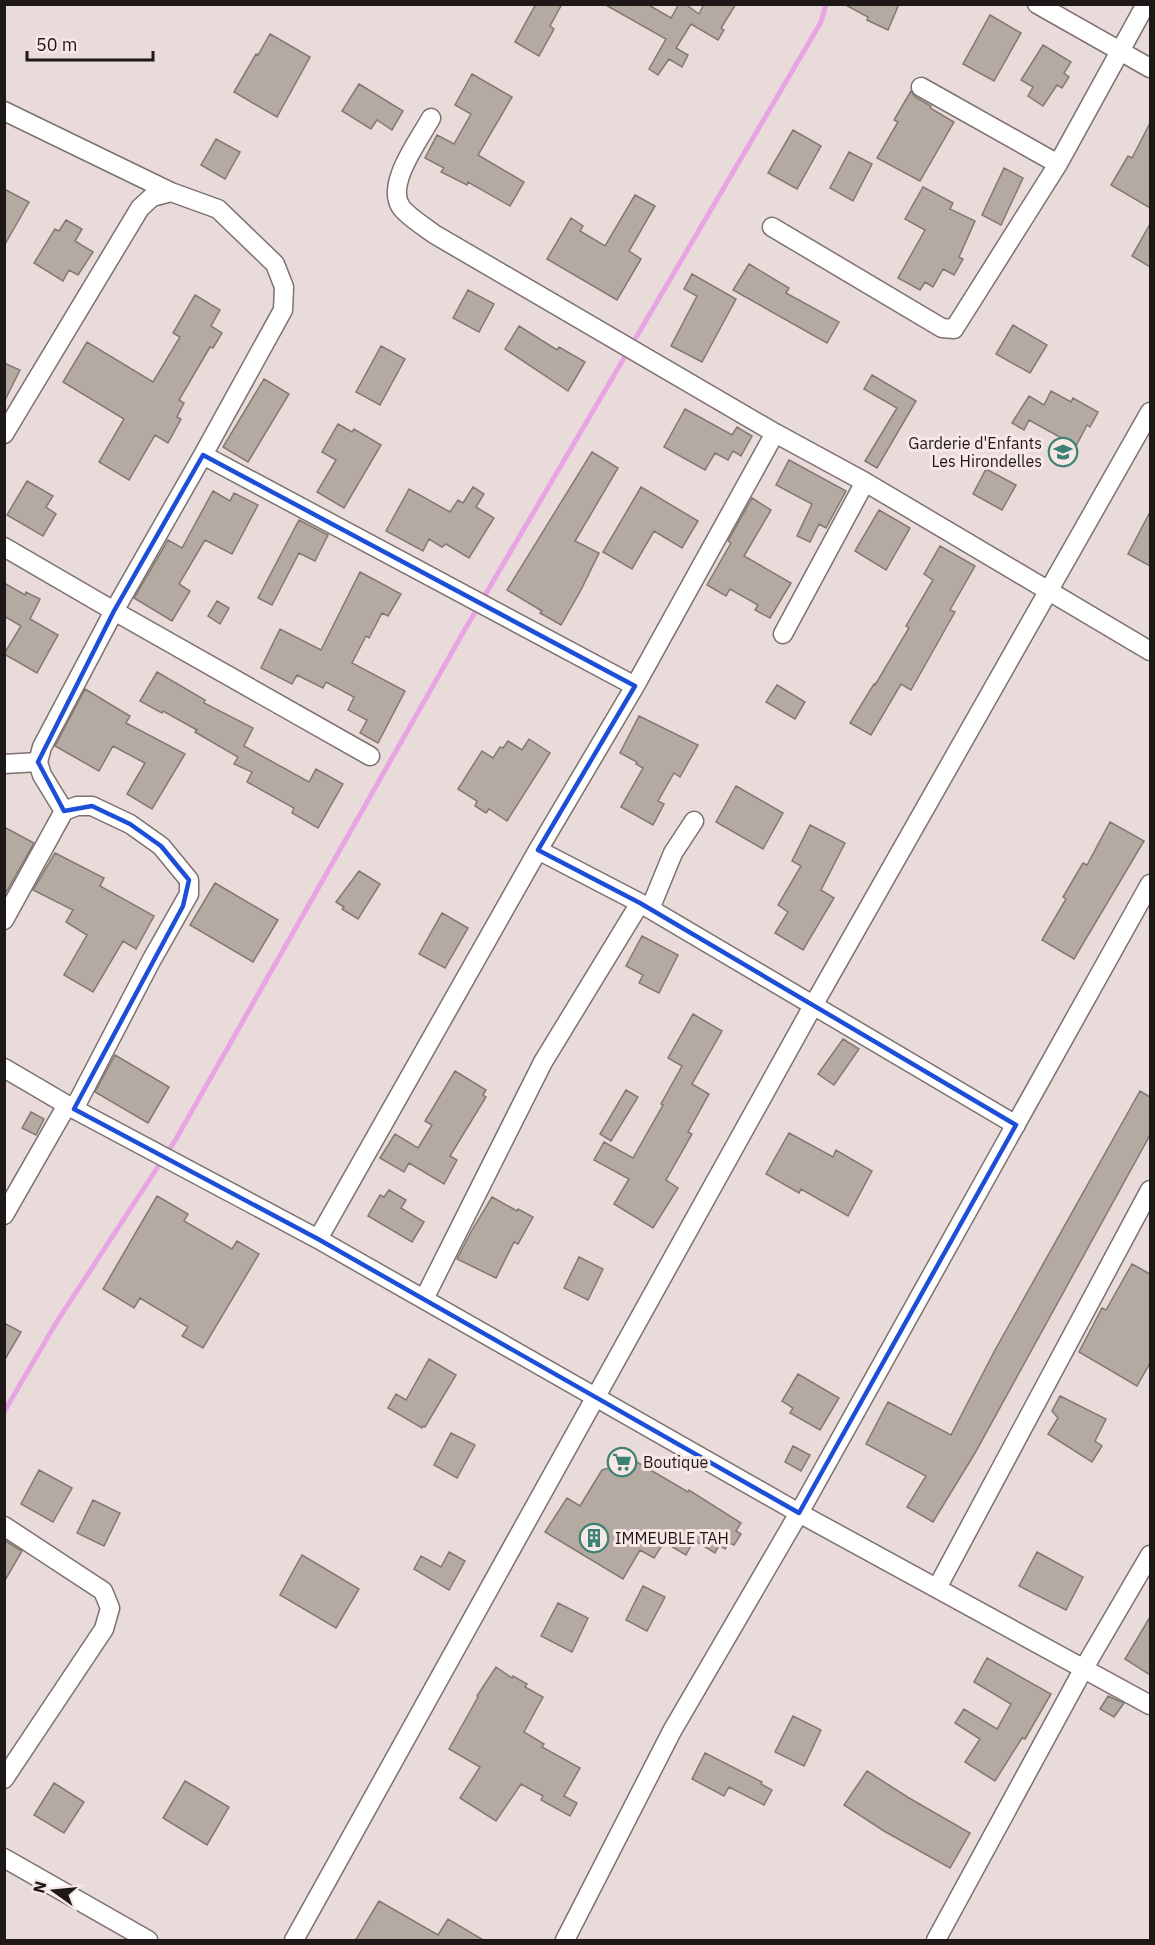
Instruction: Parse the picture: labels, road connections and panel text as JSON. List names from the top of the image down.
{
  "places": {
    "school or university": ["Garderie d'Enfants Les Hirondelles"],
    "supermarket": ["Boutique"],
    "building": ["IMMEUBLE TAH"]
  },
  "scale_bar": "50 m",
  "north": "left"
}
